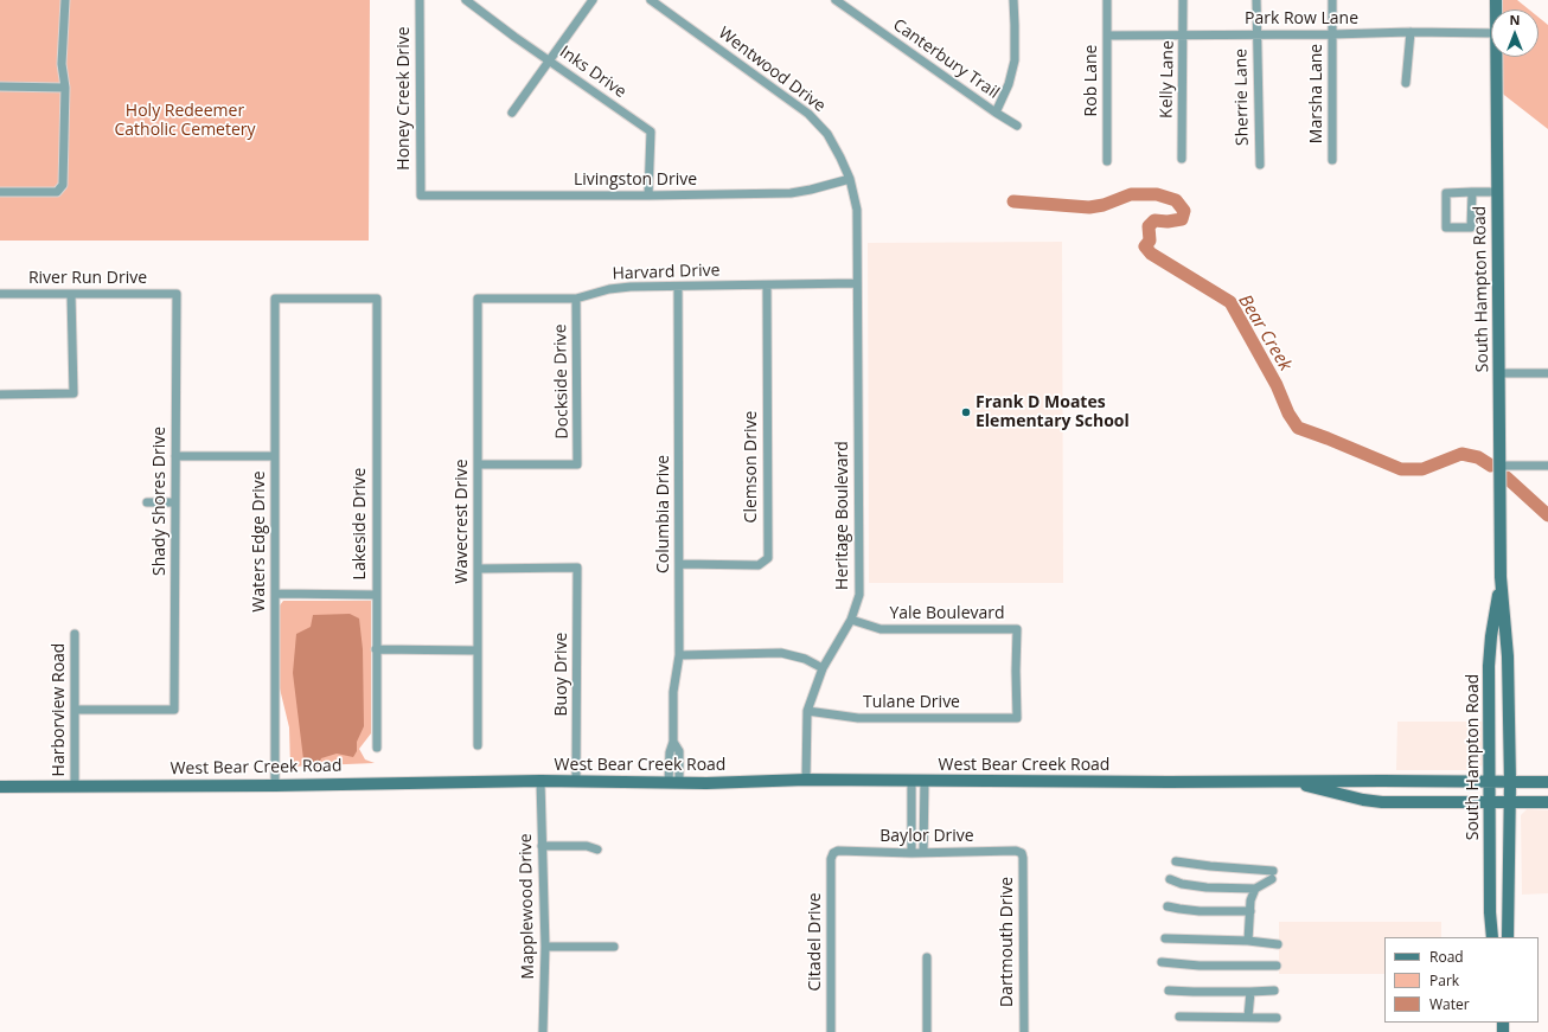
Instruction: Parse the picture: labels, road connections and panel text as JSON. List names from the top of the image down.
{
  "streets": {
    "main road": ["South Hampton Road", "West Bear Creek Road"],
    "street": [
      "Park Row Lane",
      "Canterbury Trail",
      "Wentwood Drive",
      "Inks Drive",
      "Kelly Lane",
      "Rob Lane",
      "Marsha Lane",
      "Sherrie Lane",
      "Honey Creek Drive",
      "Livingston Drive",
      "Harvard Drive",
      "River Run Drive",
      "Dockside Drive",
      "Clemson Drive",
      "Shady Shores Drive",
      "Columbia Drive",
      "Heritage Boulevard",
      "Wavecrest Drive",
      "Lakeside Drive",
      "Waters Edge Drive",
      "Yale Boulevard",
      "Buoy Drive",
      "Tulane Drive",
      "Harborview Road",
      "Baylor Drive",
      "Mapplewood Drive",
      "Citadel Drive",
      "Dartmouth Drive"
    ]
  },
  "crossings": [
    ["Park Row Lane", "Kelly Lane"],
    ["Park Row Lane", "Rob Lane"],
    ["Park Row Lane", "Marsha Lane"],
    ["Park Row Lane", "Sherrie Lane"],
    ["Wentwood Drive", "Livingston Drive"],
    ["Wentwood Drive", "Heritage Boulevard"],
    ["Inks Drive", "Livingston Drive"],
    ["Honey Creek Drive", "Livingston Drive"],
    ["Harvard Drive", "Dockside Drive"],
    ["Harvard Drive", "Clemson Drive"],
    ["Harvard Drive", "Columbia Drive"],
    ["Harvard Drive", "Heritage Boulevard"],
    ["Harvard Drive", "Wavecrest Drive"],
    ["River Run Drive", "Shady Shores Drive"],
    ["South Hampton Road", "West Bear Creek Road"],
    ["Dockside Drive", "Wavecrest Drive"],
    ["Clemson Drive", "Columbia Drive"],
    ["Shady Shores Drive", "Harborview Road"],
    ["Columbia Drive", "West Bear Creek Road"],
    ["Heritage Boulevard", "Yale Boulevard"],
    ["Heritage Boulevard", "Tulane Drive"],
    ["Heritage Boulevard", "West Bear Creek Road"],
    ["Wavecrest Drive", "Buoy Drive"],
    ["Lakeside Drive", "Waters Edge Drive"],
    ["Waters Edge Drive", "West Bear Creek Road"],
    ["Yale Boulevard", "Tulane Drive"],
    ["Buoy Drive", "West Bear Creek Road"],
    ["Harborview Road", "West Bear Creek Road"],
    ["West Bear Creek Road", "Mapplewood Drive"],
    ["Baylor Drive", "Citadel Drive"],
    ["Baylor Drive", "Dartmouth Drive"]
  ],
  "water": ["Bear Creek"],
  "parks": ["Holy Redeemer Catholic Cemetery"],
  "places": ["Frank D Moates Elementary School"],
  "legend": ["Road", "Park", "Water"],
  "north": "top"
}
